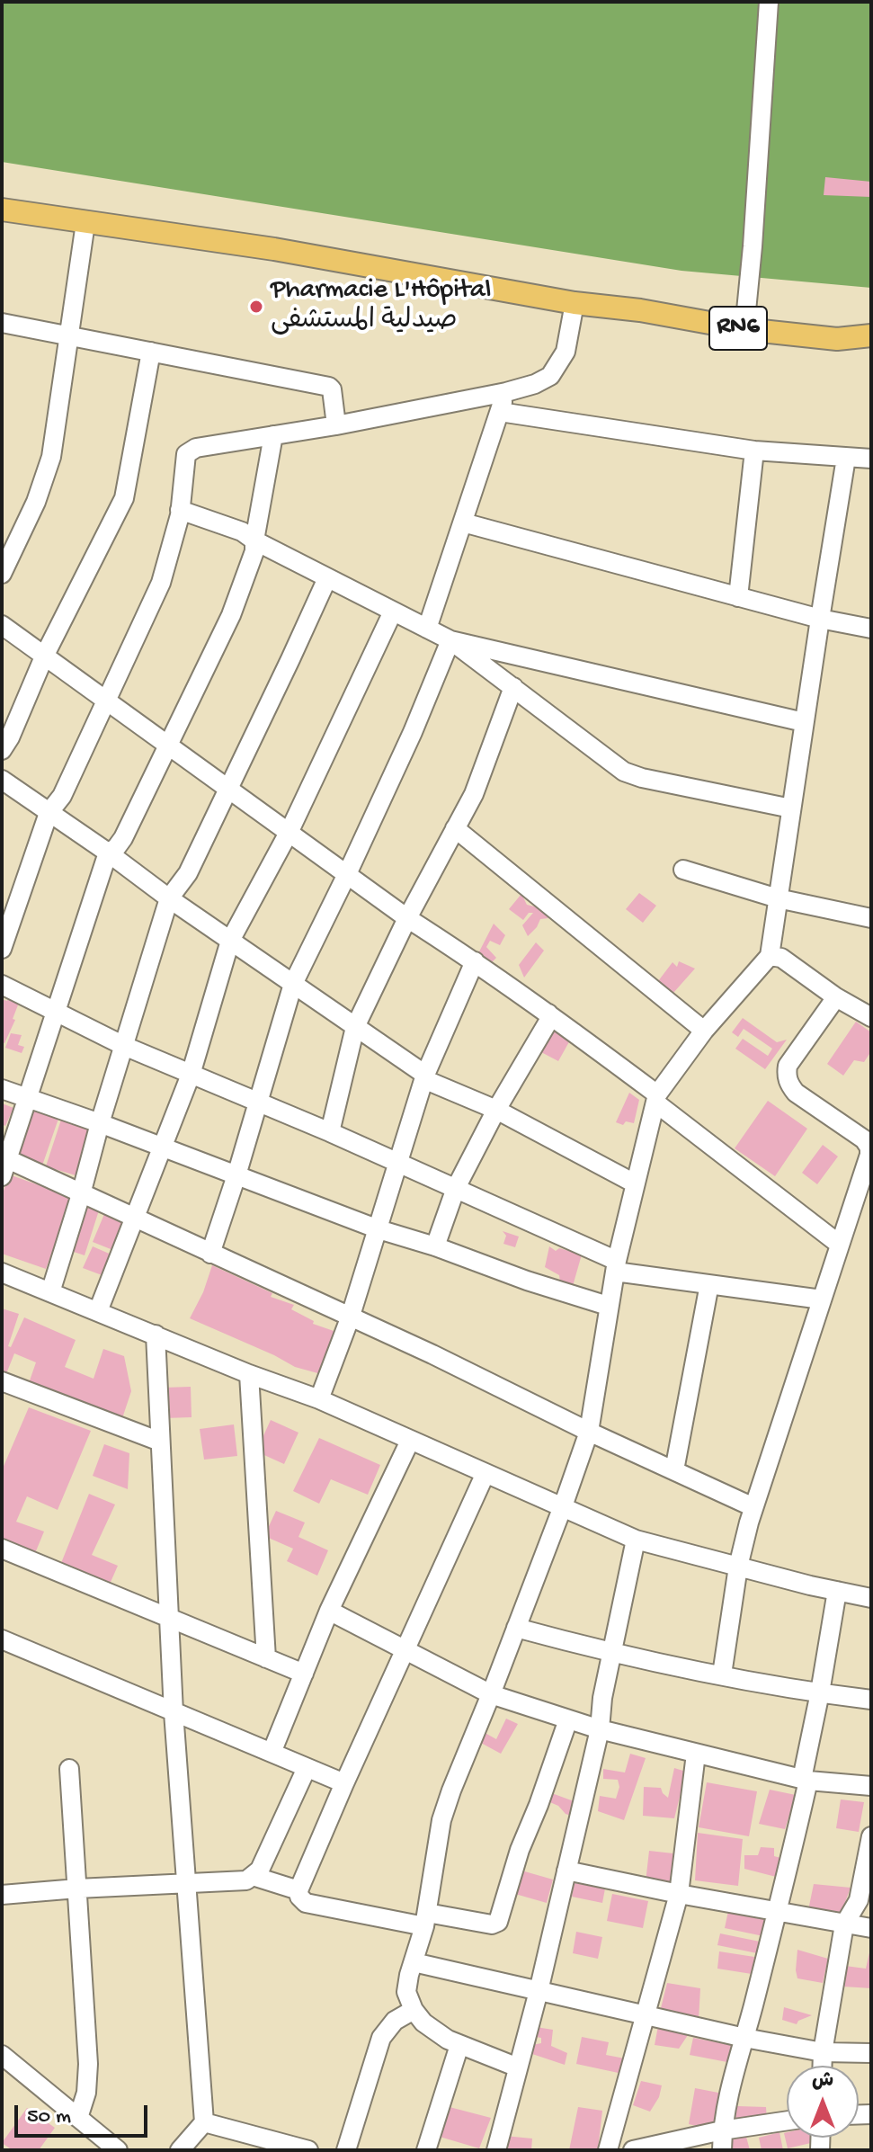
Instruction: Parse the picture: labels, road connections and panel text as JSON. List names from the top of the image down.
{
  "streets": {
    "main road": ["RN6"]
  },
  "places": ["Pharmacie L'Hôpital صيدلية المستشفى"],
  "scale_bar": "50 m",
  "north": "top"
}
